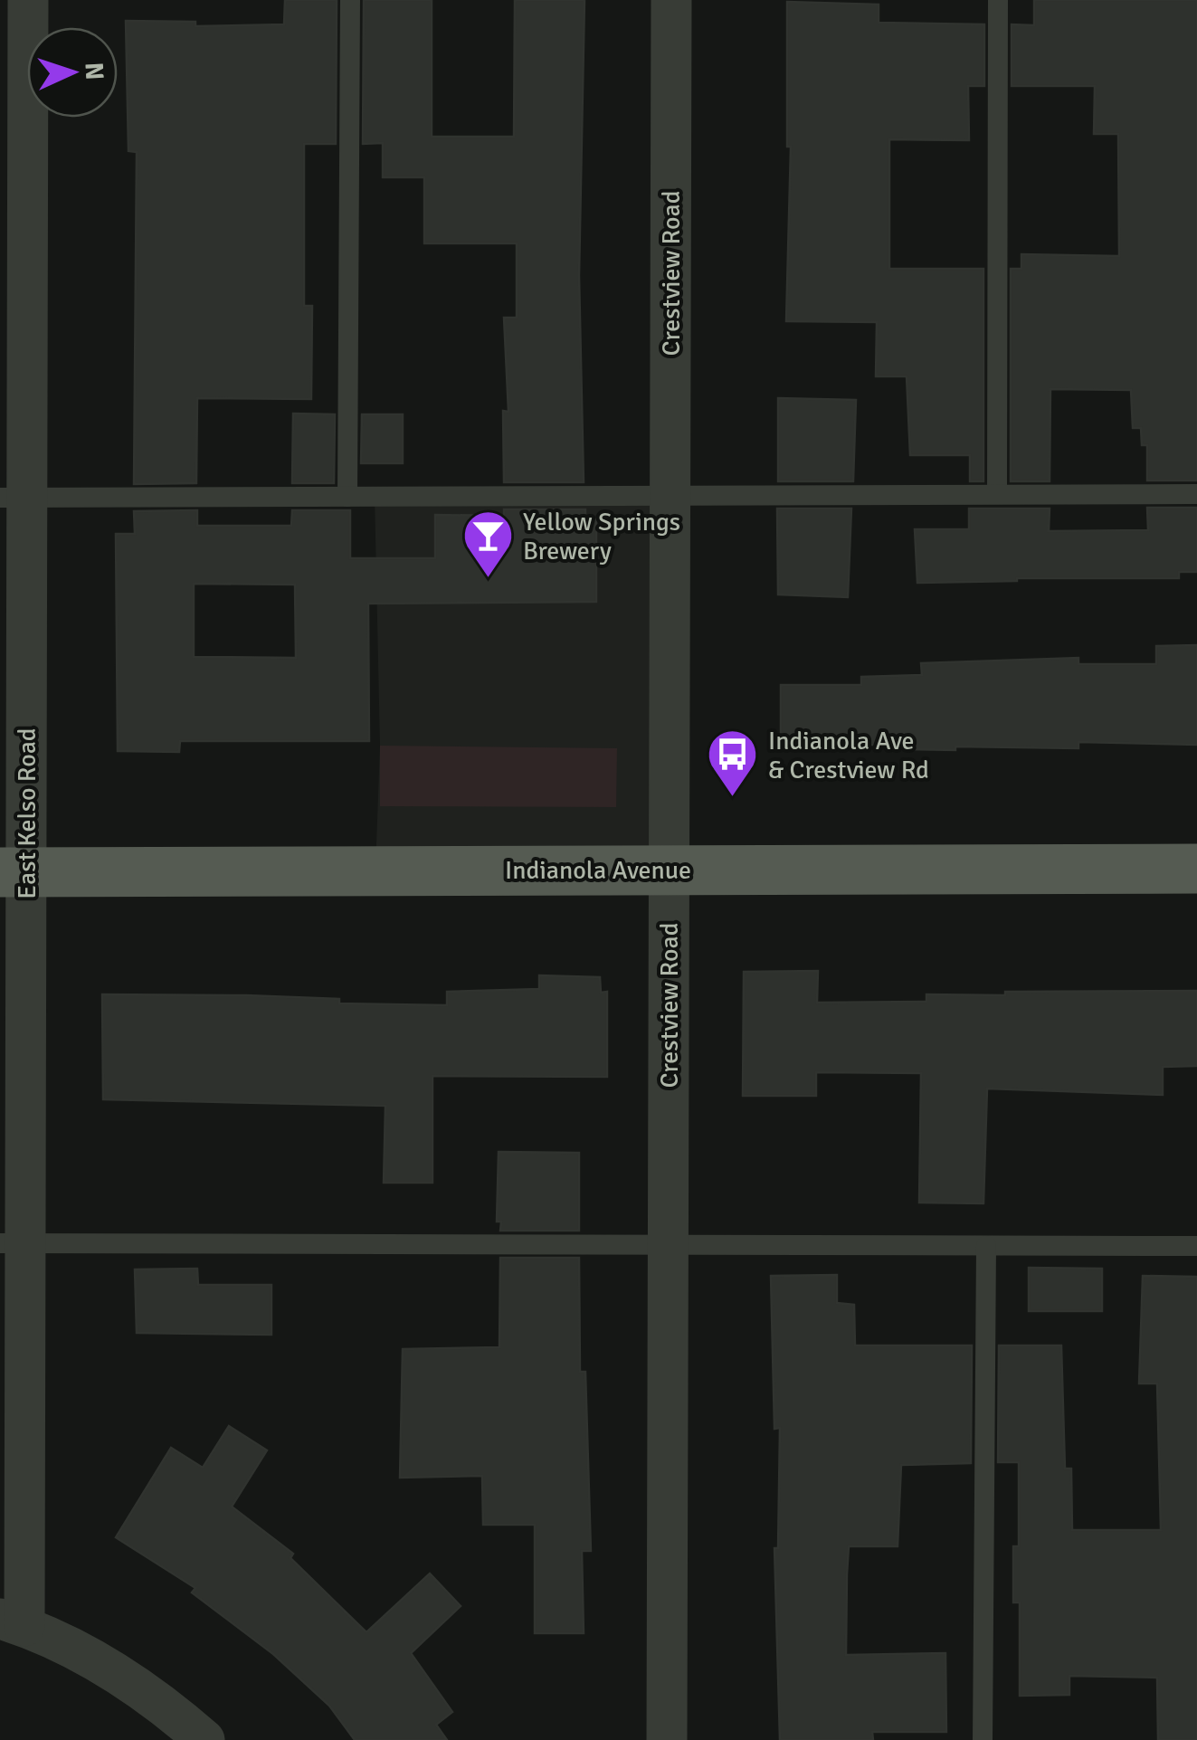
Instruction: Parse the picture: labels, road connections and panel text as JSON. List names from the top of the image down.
{
  "streets": {
    "main road": ["Indianola Avenue"],
    "street": ["Crestview Road", "East Kelso Road"]
  },
  "crossings": [
    ["Crestview Road", "Indianola Avenue"],
    ["East Kelso Road", "Indianola Avenue"]
  ],
  "places": {
    "bar": ["Yellow Springs Brewery"],
    "bus stop": ["Indianola Ave & Crestview Rd"]
  },
  "north": "right"
}
